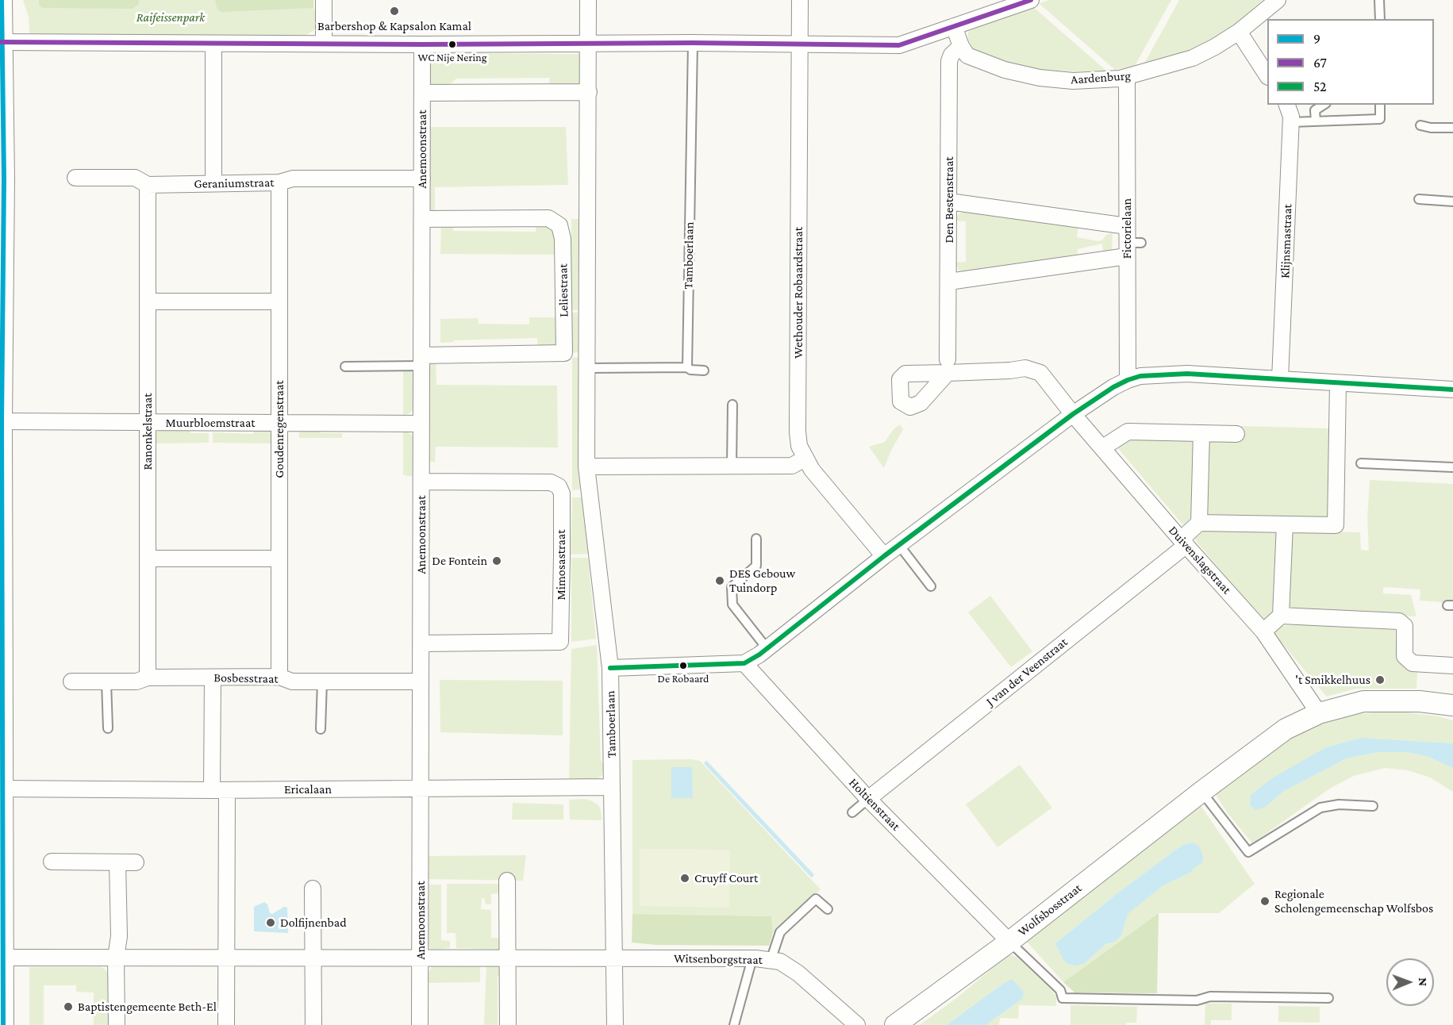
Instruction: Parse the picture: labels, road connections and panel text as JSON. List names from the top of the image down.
{
  "streets": {
    "street": [
      "Aardenburg",
      "Anemoonstraat",
      "Geraniumstraat",
      "Den Bestenstraat",
      "Fictorielaan",
      "Klijnsmastraat",
      "Tamboerlaan",
      "Leliestraat",
      "Wethouder Robaardstraat",
      "Muurbloemstraat",
      "Goudenregenstraat",
      "Ranonkelstraat",
      "Duivenslagstraat",
      "Mimosastraat",
      "J van der Veenstraat",
      "Bosbesstraat",
      "Ericalaan",
      "Holtienstraat",
      "Wolfsbosstraat",
      "Witsenborgstraat"
    ]
  },
  "crossings": [
    ["Aardenburg", "Den Bestenstraat"],
    ["Aardenburg", "Fictorielaan"],
    ["Anemoonstraat", "Geraniumstraat"],
    ["Anemoonstraat", "Leliestraat"],
    ["Anemoonstraat", "Muurbloemstraat"],
    ["Anemoonstraat", "Mimosastraat"],
    ["Anemoonstraat", "Bosbesstraat"],
    ["Anemoonstraat", "Ericalaan"],
    ["Anemoonstraat", "Witsenborgstraat"],
    ["Geraniumstraat", "Goudenregenstraat"],
    ["Geraniumstraat", "Ranonkelstraat"],
    ["Den Bestenstraat", "Duivenslagstraat"],
    ["Tamboerlaan", "Ericalaan"],
    ["Tamboerlaan", "Witsenborgstraat"],
    ["Muurbloemstraat", "Goudenregenstraat"],
    ["Muurbloemstraat", "Ranonkelstraat"],
    ["Goudenregenstraat", "Bosbesstraat"],
    ["Ranonkelstraat", "Bosbesstraat"],
    ["Duivenslagstraat", "J van der Veenstraat"],
    ["Duivenslagstraat", "Wolfsbosstraat"],
    ["J van der Veenstraat", "Holtienstraat"],
    ["Holtienstraat", "Wolfsbosstraat"]
  ],
  "parks": ["Raifeissenpark"],
  "places": [
    "Barbershop & Kapsalon Kamal",
    "WC Nije Nering",
    "De Fontein",
    "DES Gebouw Tuindorp",
    "De Robaard",
    "'t Smikkelhuus",
    "Cruyff Court",
    "Regionale Scholengemeenschap Wolfsbos",
    "Dolfijnenbad",
    "Baptistengemeente Beth-El"
  ],
  "lines": ["transit line 9", "transit line 67", "transit line 52"],
  "legend": ["9", "67", "52"],
  "north": "right"
}
